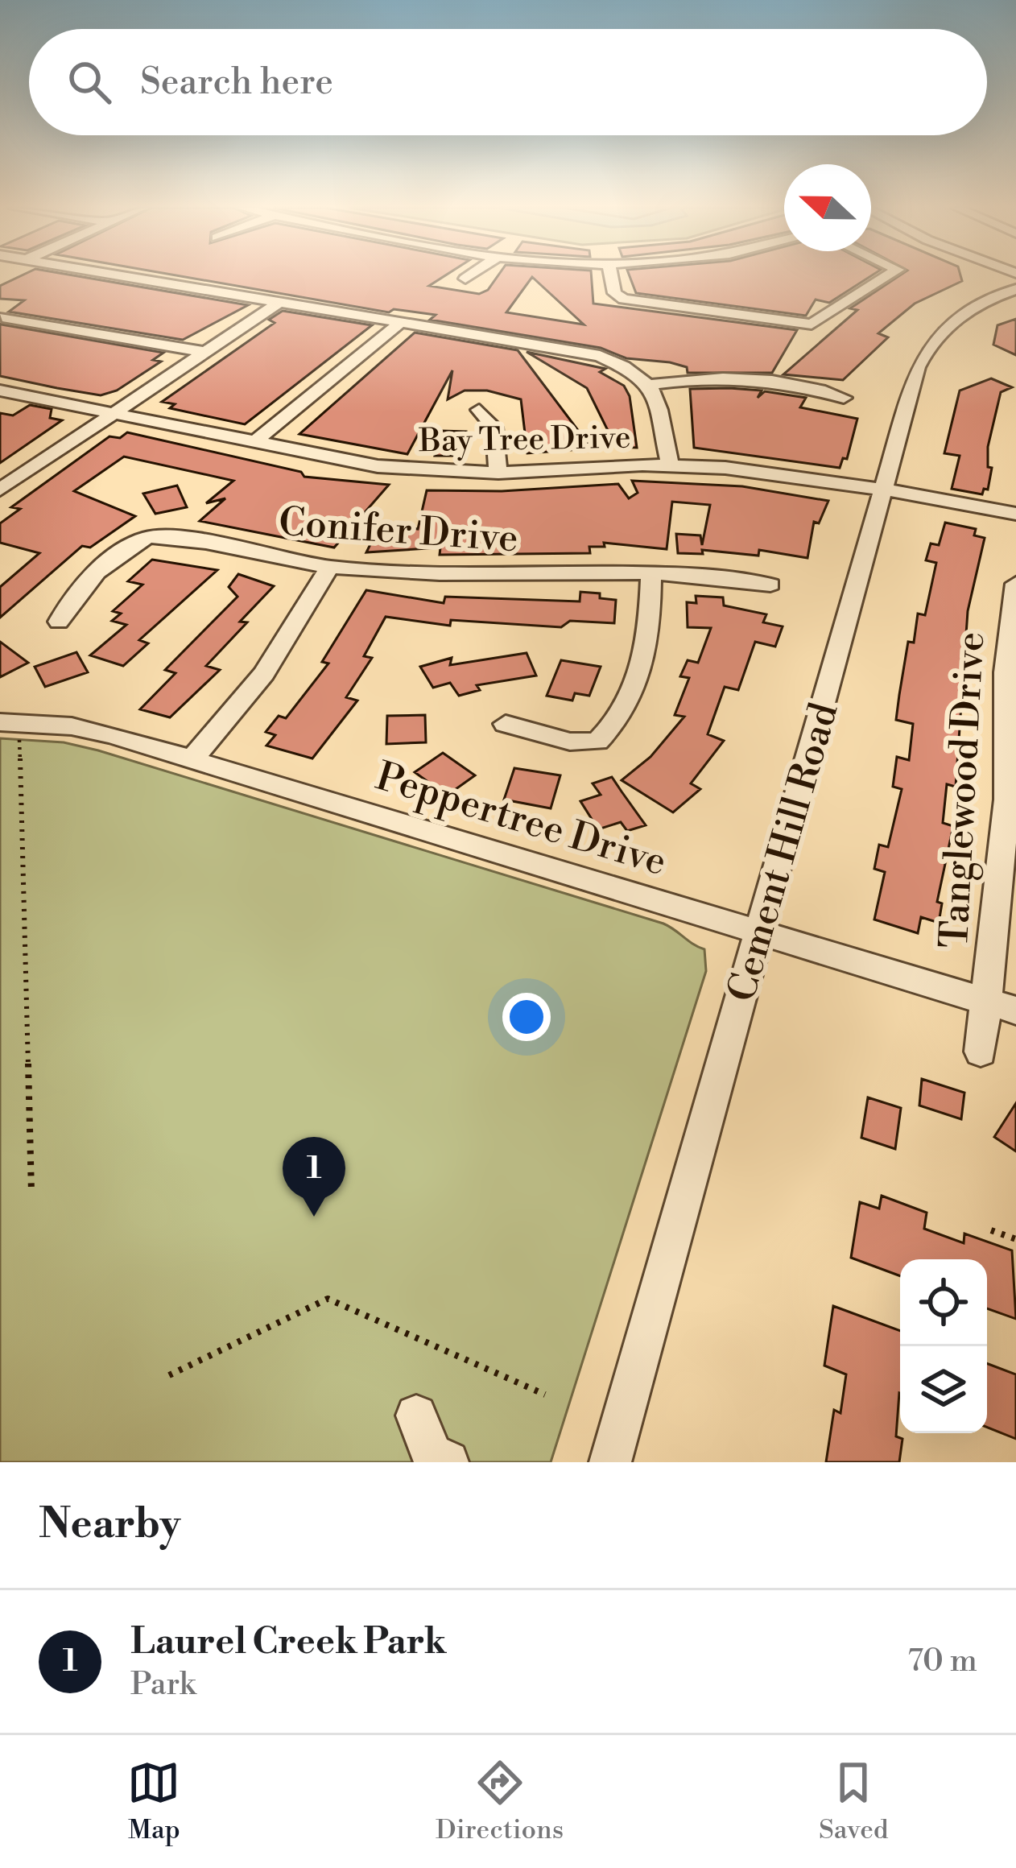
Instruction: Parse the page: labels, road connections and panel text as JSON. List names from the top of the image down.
{
  "streets": {
    "street": [
      "Bay Tree Drive",
      "Conifer Drive",
      "Tanglewood Drive",
      "Peppertree Drive",
      "Cement Hill Road"
    ]
  },
  "crossings": [
    ["Bay Tree Drive", "Cement Hill Road"],
    ["Tanglewood Drive", "Peppertree Drive"],
    ["Peppertree Drive", "Cement Hill Road"]
  ],
  "north": "left",
  "page": {
    "search": "Search here",
    "pins": "1",
    "heading": "Nearby",
    "list": [
      {
        "mark": "1",
        "name": "Laurel Creek Park",
        "note": "Park",
        "value": "70 m"
      }
    ],
    "nav": ["Map", "Directions", "Saved"]
  }
}
